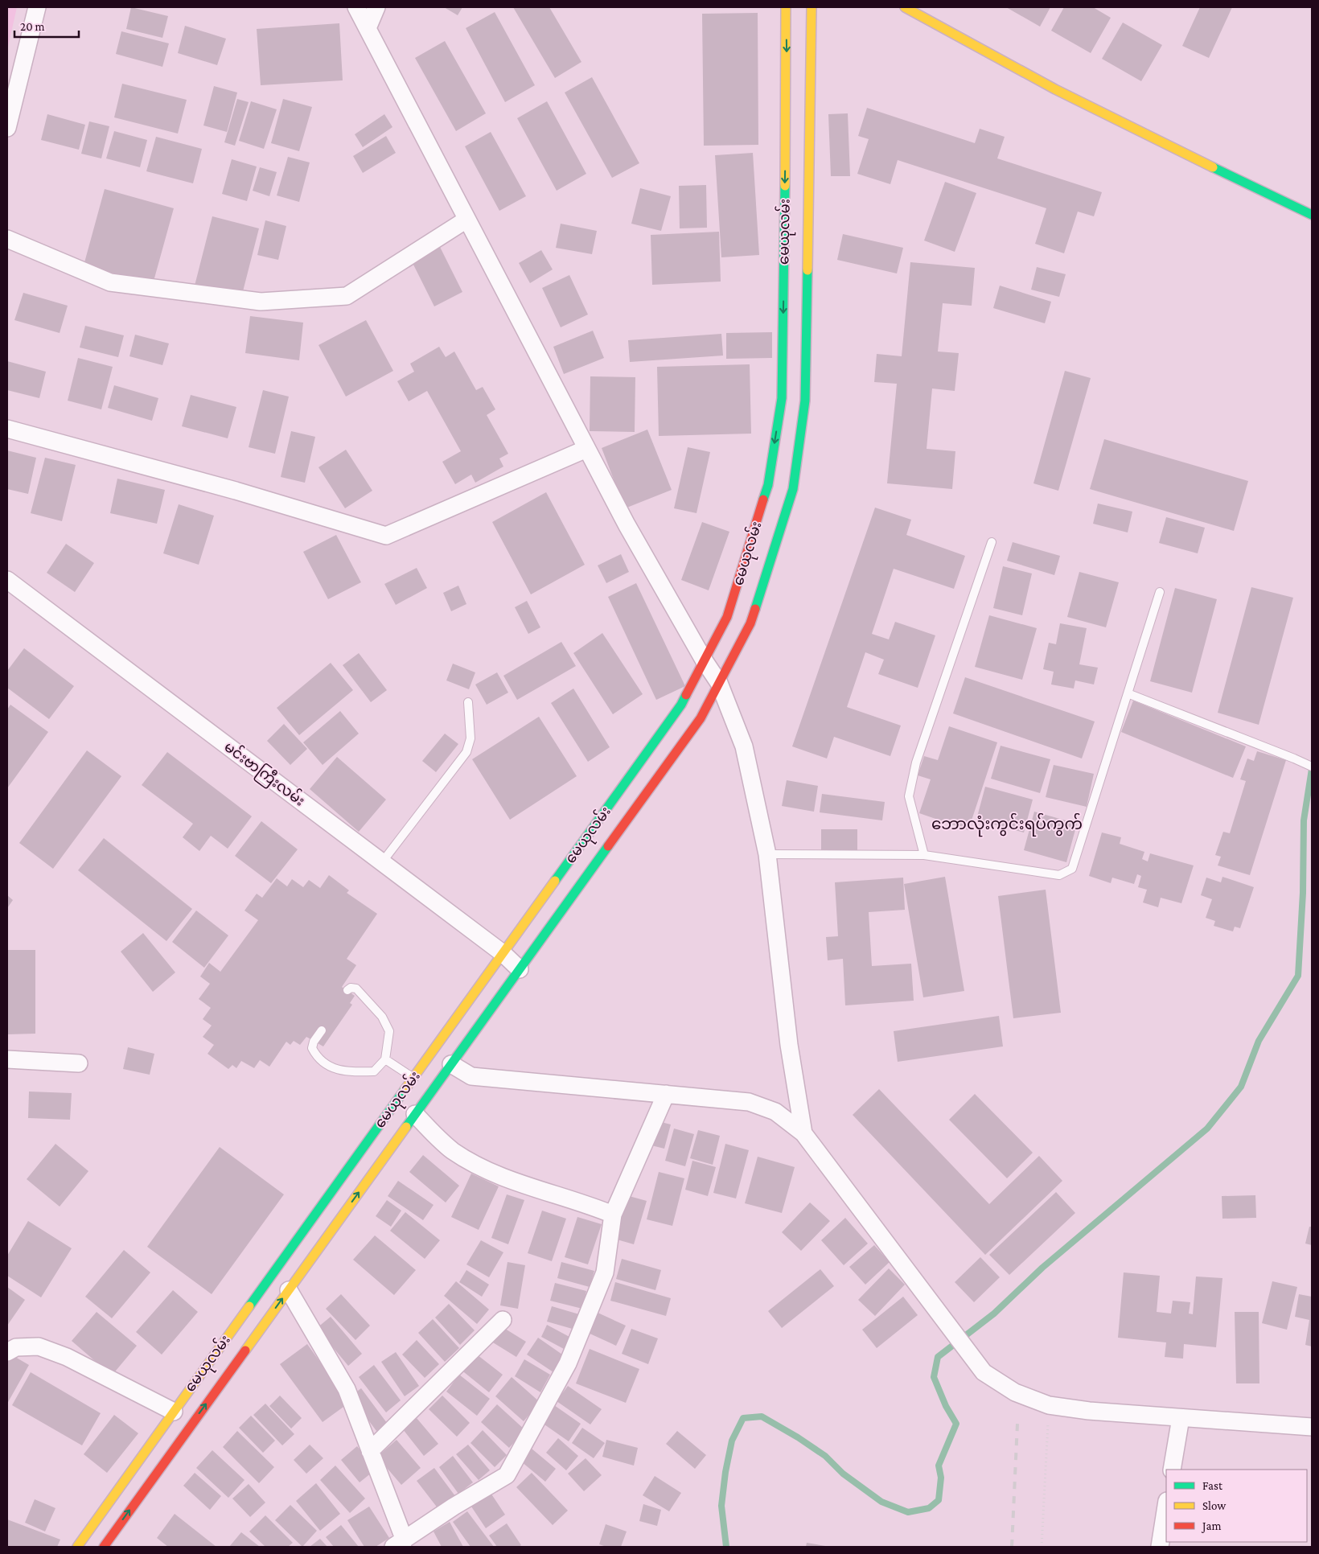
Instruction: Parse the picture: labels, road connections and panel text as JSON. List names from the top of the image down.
{
  "streets": {
    "main road": ["မေယုလမ်း"],
    "street": ["မင်းဗာကြီးလမ်း"]
  },
  "crossings": [
    ["မေယုလမ်း", "မင်းဗာကြီးလမ်း"]
  ],
  "districts": ["ဘောလုံးကွင်းရပ်ကွက်"],
  "legend": ["Fast", "Slow", "Jam"],
  "scale_bar": "20 m"
}
